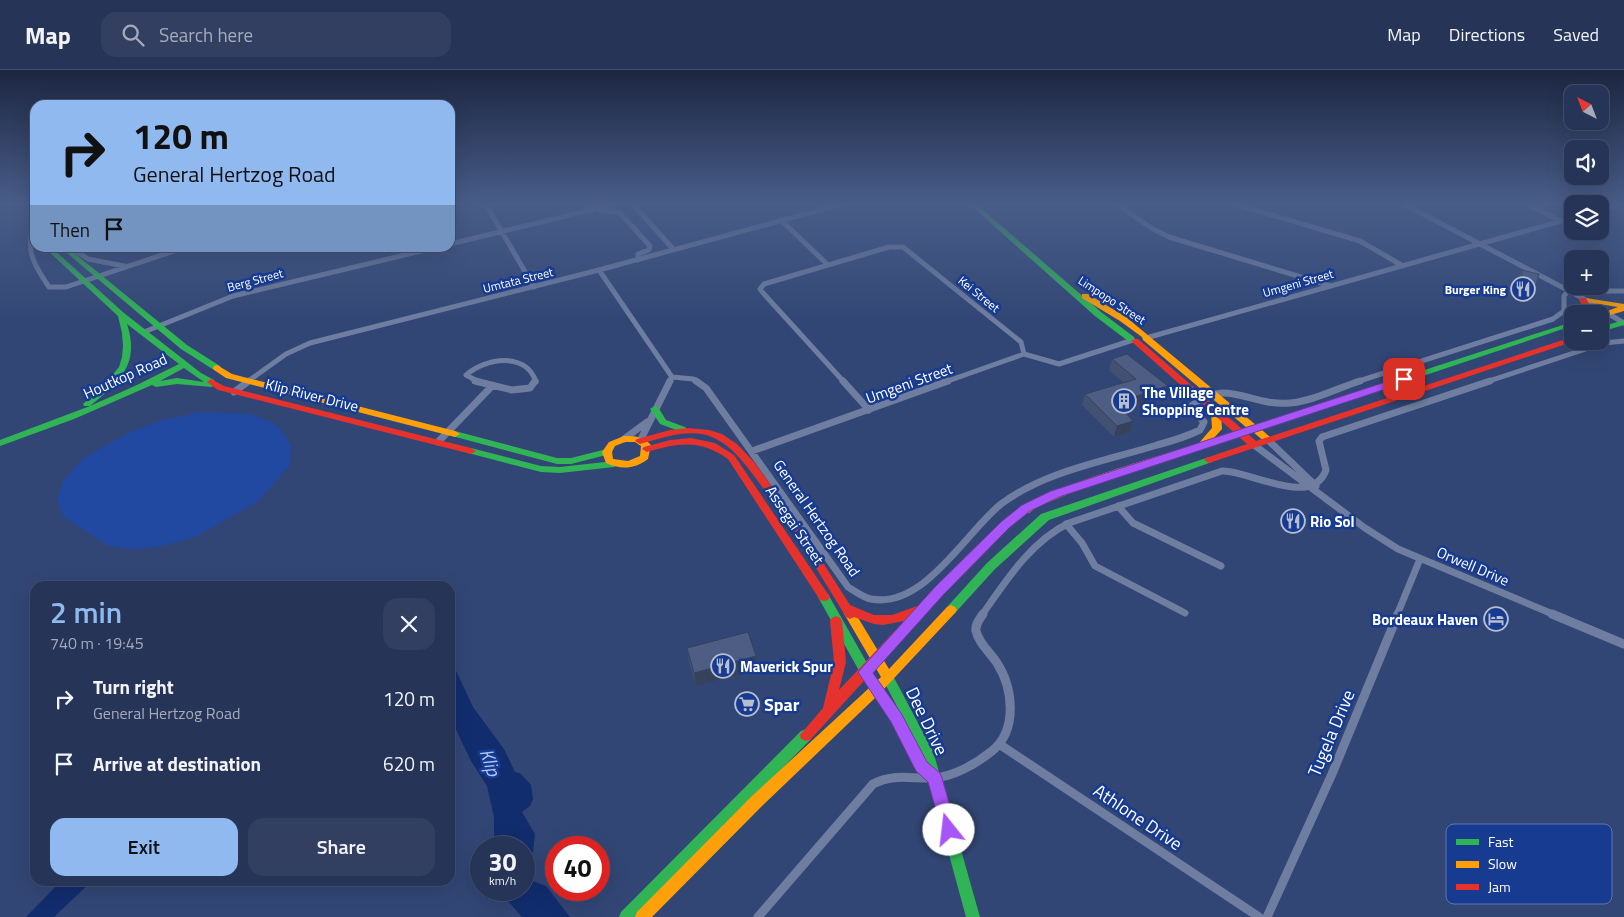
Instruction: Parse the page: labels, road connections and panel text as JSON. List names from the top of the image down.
{
  "streets": {
    "main road": [
      "Limpopo Street",
      "Houtkop Road",
      "Klip River Drive",
      "Assegai Street",
      "Dee Drive"
    ],
    "street": [
      "Berg Street",
      "Umtata Street",
      "Umgeni Street",
      "Kei Street",
      "General Hertzog Road",
      "Orwell Drive",
      "Tugela Drive",
      "Athlone Drive"
    ]
  },
  "crossings": [
    ["Berg Street", "Klip River Drive"],
    ["Umtata Street", "Klip River Drive"],
    ["Umgeni Street", "Kei Street"],
    ["Umgeni Street", "Limpopo Street"],
    ["Umgeni Street", "General Hertzog Road"],
    ["Limpopo Street", "General Hertzog Road"],
    ["Limpopo Street", "Orwell Drive"],
    ["Houtkop Road", "Klip River Drive"],
    ["Klip River Drive", "Assegai Street"],
    ["Assegai Street", "Dee Drive"],
    ["Orwell Drive", "Tugela Drive"]
  ],
  "water": ["Klip"],
  "places": {
    "restaurant": ["Burger King", "Rio Sol", "Maverick Spur"],
    "building": ["The Village Shopping Centre"],
    "hotel": ["Bordeaux Haven"],
    "supermarket": ["Spar"]
  },
  "legend": ["Fast", "Slow", "Jam"],
  "north": "top left",
  "page": {
    "header": "Map",
    "search": "Search here",
    "nav": ["Map", "Directions", "Saved"],
    "map_buttons": ["+", "−"],
    "turn": ["120 m", "General Hertzog Road"],
    "then": "Then",
    "heading": ["2 min", "740 m · 19:45"],
    "list": [
      {
        "name": "Turn right",
        "note": "General Hertzog Road",
        "value": "120 m"
      },
      {
        "name": "Arrive at destination",
        "value": "620 m"
      }
    ],
    "buttons": ["Exit", "Share"],
    "speed": "30 km/h",
    "limit": "40"
  }
}
